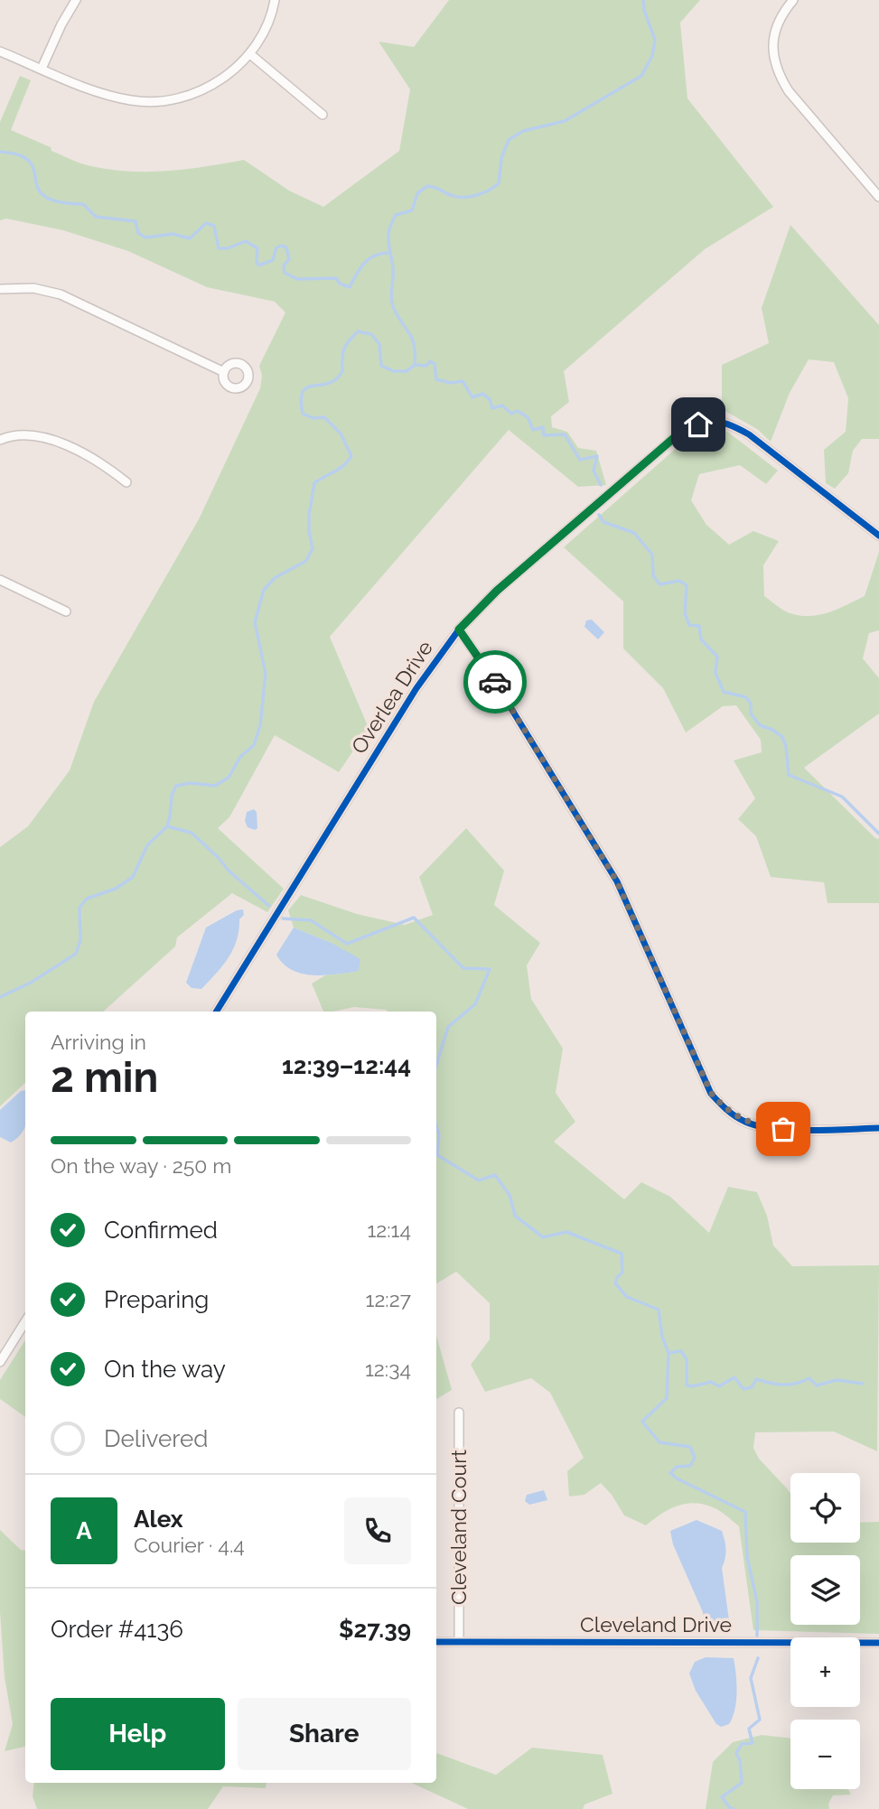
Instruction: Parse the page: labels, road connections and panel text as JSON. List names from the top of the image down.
{
  "streets": {
    "street": ["Overlea Drive", "Cleveland Court", "Cleveland Drive"]
  },
  "crossings": [
    ["Cleveland Court", "Cleveland Drive"]
  ],
  "page": {
    "heading": ["2 min", "Arriving in", "12:39–12:44"],
    "panel": [
      "Alex",
      "Courier · 4.4",
      "Order #4136",
      "$27.39"
    ],
    "bar": "On the way · 250 m",
    "list": [
      ["Confirmed", "12:14"],
      ["Preparing", "12:27"],
      ["On the way", "12:34"],
      "Delivered"
    ],
    "map_buttons": ["+", "−"],
    "round": "A",
    "buttons": ["Help", "Share"]
  }
}
